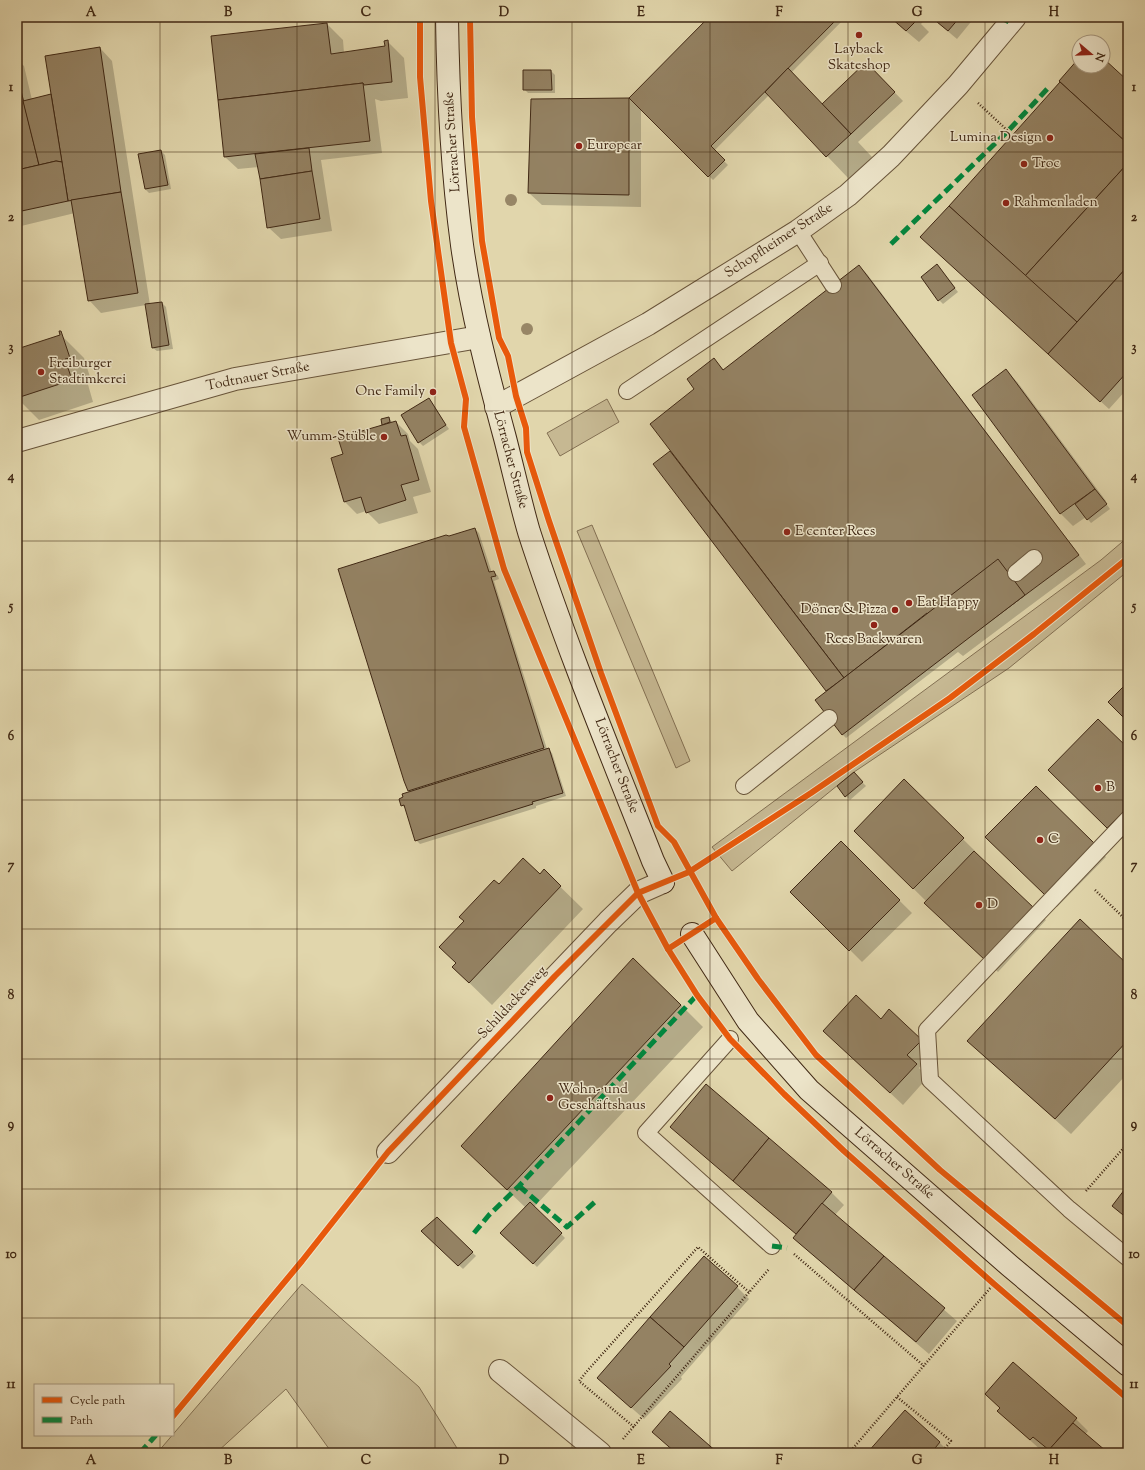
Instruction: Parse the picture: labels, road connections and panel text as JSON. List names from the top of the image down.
{
  "streets": {
    "street": [
      "Lörracher Straße",
      "Schopfheimer Straße",
      "Todtnauer Straße",
      "Schildackerweg"
    ]
  },
  "crossings": [
    ["Lörracher Straße", "Schopfheimer Straße"],
    ["Lörracher Straße", "Todtnauer Straße"],
    ["Lörracher Straße", "Schildackerweg"]
  ],
  "places": [
    "Layback Skateshop",
    "Lumina Design",
    "Europcar",
    "Troc",
    "Rahmenladen",
    "Freiburger Stadtimkerei",
    "One Family",
    "Wumm-Stüble",
    "E center Rees",
    "Eat Happy",
    "Döner & Pizza",
    "Rees Backwaren",
    "B",
    "C",
    "D",
    "Wohn- und Geschäftshaus"
  ],
  "legend": ["Cycle path", "Path"],
  "north": "right",
  "grid": {
    "columns": [
      "A",
      "B",
      "C",
      "D",
      "E",
      "F",
      "G",
      "H"
    ],
    "rows": [
      "1",
      "2",
      "3",
      "4",
      "5",
      "6",
      "7",
      "8",
      "9",
      "10",
      "11"
    ]
  }
}
